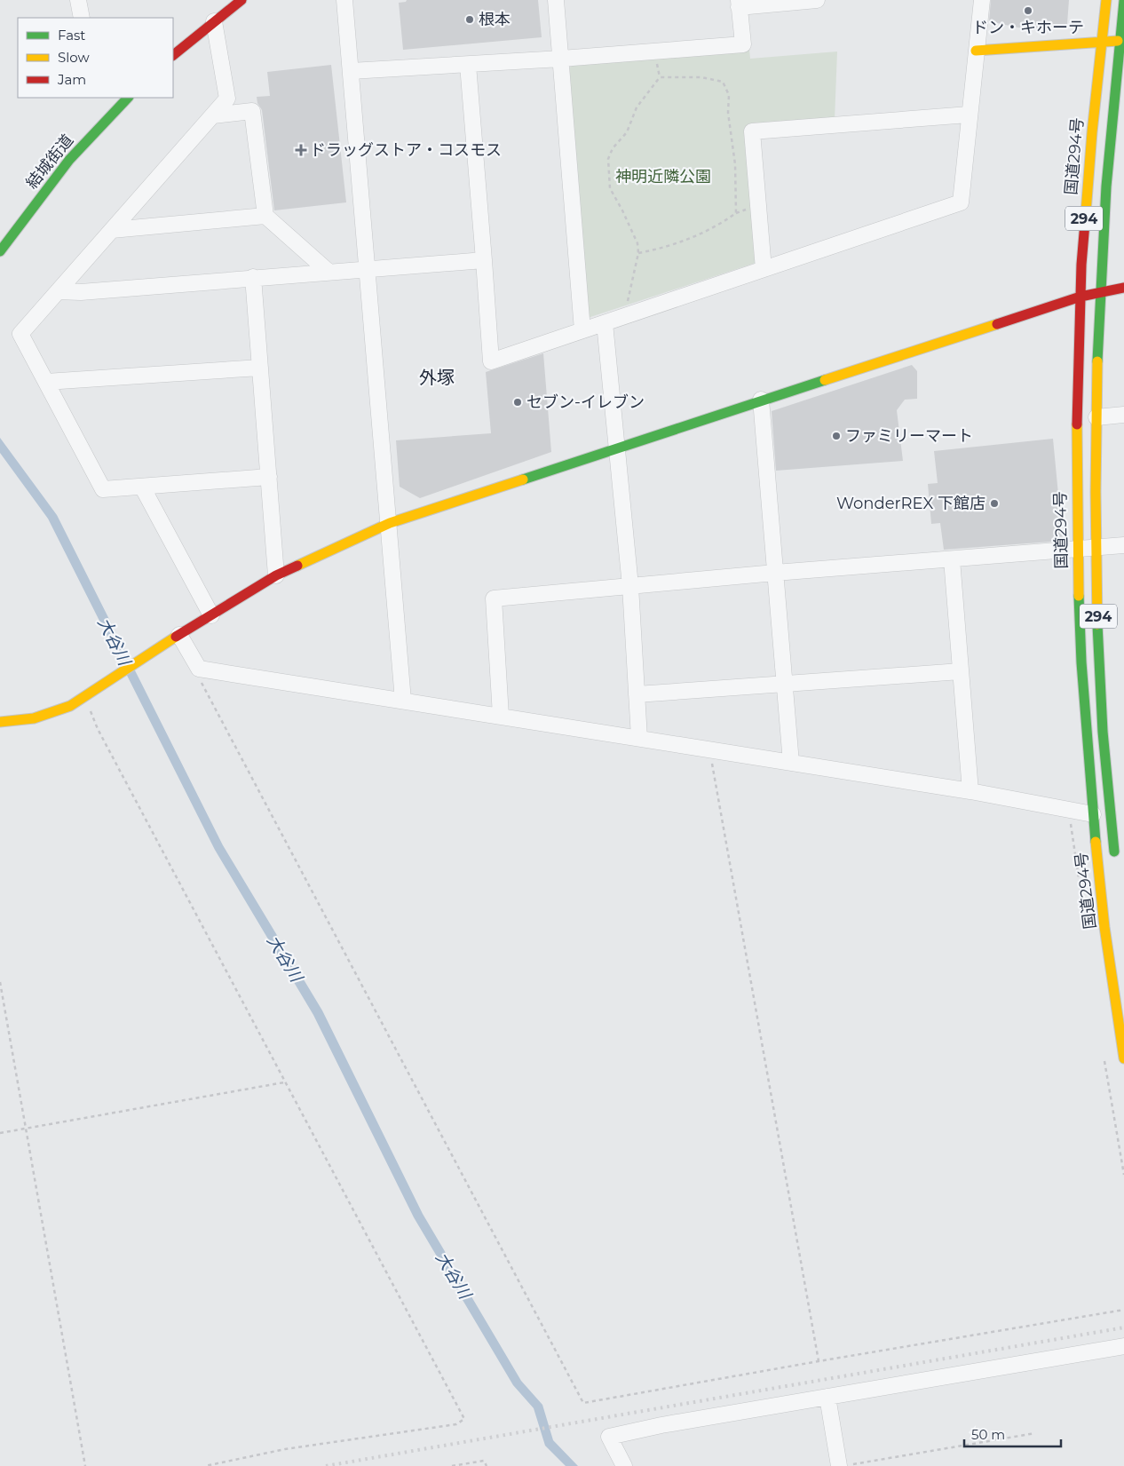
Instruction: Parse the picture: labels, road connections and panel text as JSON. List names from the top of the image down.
{
  "streets": {
    "main road": ["国道294号", "結城街道", "294"]
  },
  "districts": ["外塚"],
  "water": ["大谷川"],
  "parks": ["神明近隣公園"],
  "places": {
    "other": [
      "ドン・キホーテ",
      "根本",
      "セブン-イレブン",
      "ファミリーマート",
      "WonderREX 下館店"
    ],
    "health": ["ドラッグストア・コスモス"]
  },
  "legend": ["Fast", "Slow", "Jam"],
  "scale_bar": "50 m"
}
